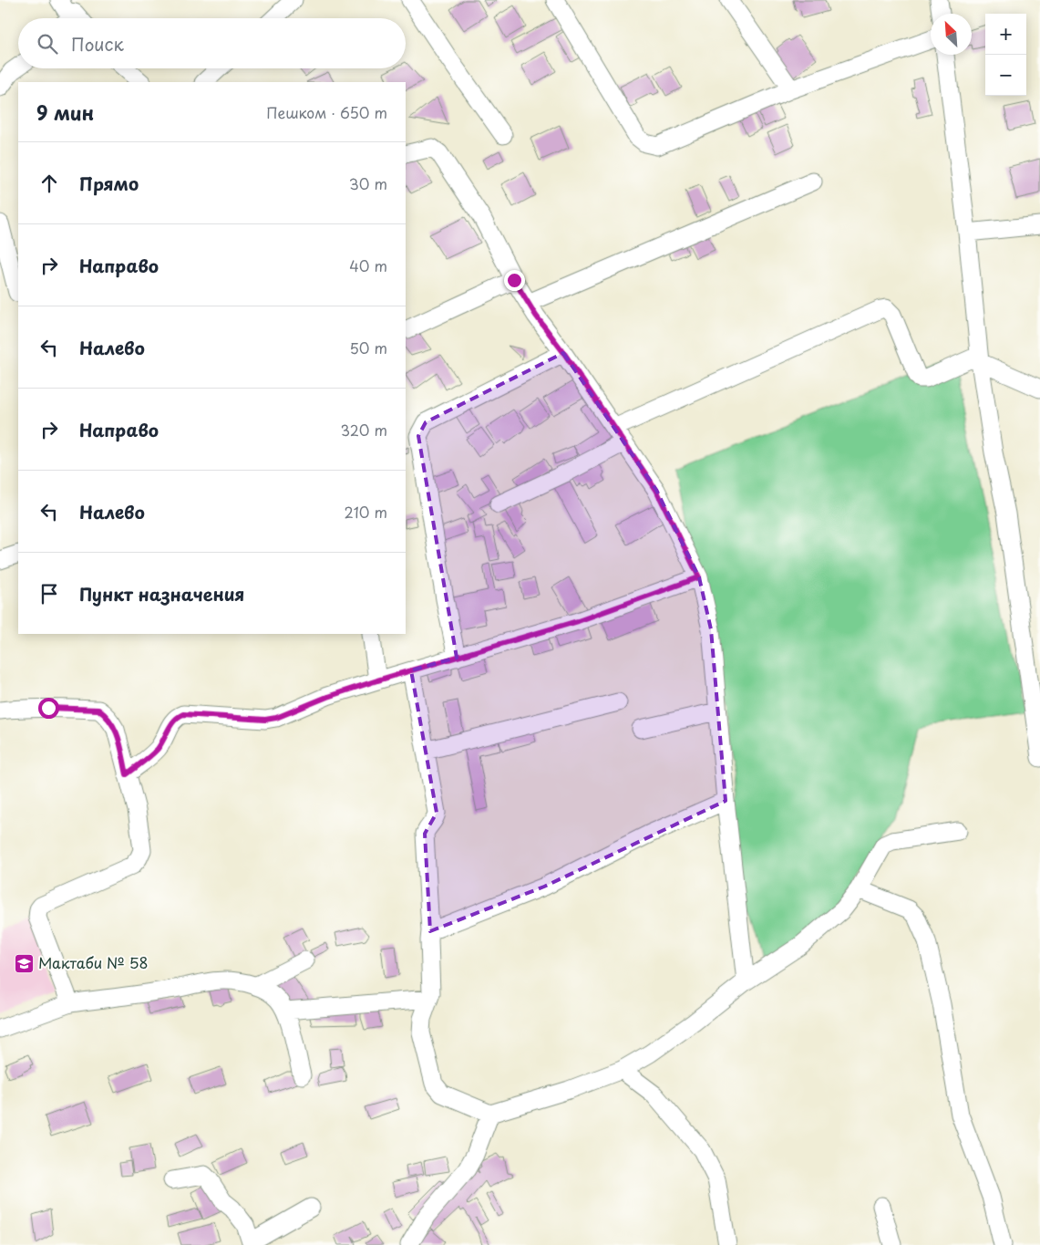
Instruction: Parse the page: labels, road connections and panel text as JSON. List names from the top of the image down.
{
  "places": {
    "school or university": ["Мактаби № 58"]
  },
  "north": "top left",
  "page": {
    "map_buttons": ["+", "−"],
    "search": "Поиск",
    "heading": ["9 мин", "Пешком · 650 m"],
    "list": [
      ["Прямо", "30 m"],
      ["Направо", "40 m"],
      ["Налево", "50 m"],
      ["Направо", "320 m"],
      ["Налево", "210 m"],
      "Пункт назначения"
    ]
  }
}
